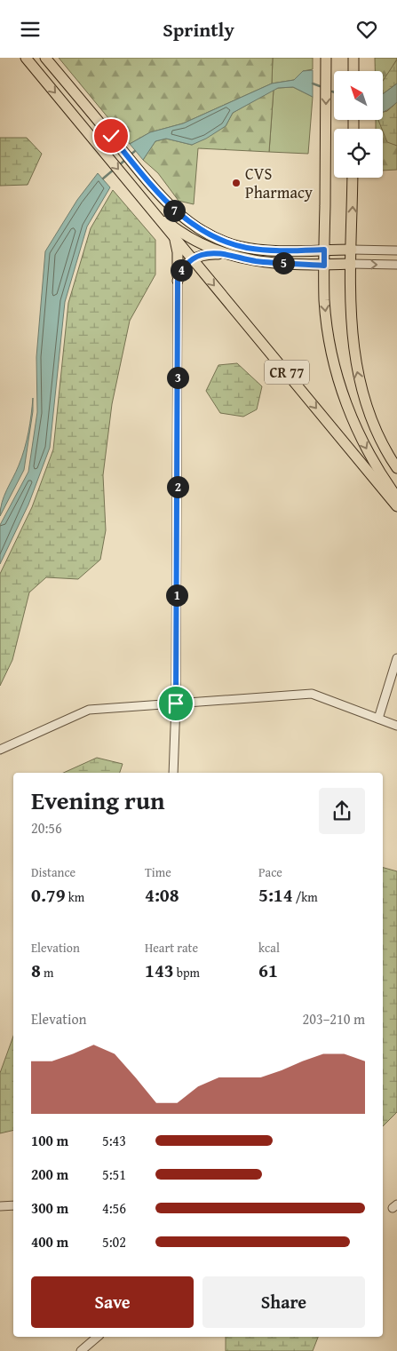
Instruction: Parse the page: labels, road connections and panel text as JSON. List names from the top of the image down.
{
  "streets": {
    "main road": ["CR 77"]
  },
  "places": ["CVS Pharmacy"],
  "north": "top left",
  "page": {
    "header": "Sprintly",
    "pins": [
      "7",
      "5",
      "4",
      "3",
      "2",
      "1"
    ],
    "heading": ["Evening run", "20:56"],
    "stats": [
      ["Distance", "0.79 km"],
      ["Time", "4:08"],
      ["Pace", "5:14 /km"],
      ["Elevation", "8 m"],
      ["Heart rate", "143 bpm"],
      ["kcal", "61"]
    ],
    "chart": ["Elevation", "203–210 m"],
    "list": [
      {
        "name": "100 m",
        "note": "5:43"
      },
      {
        "name": "200 m",
        "note": "5:51"
      },
      {
        "name": "300 m",
        "note": "4:56"
      },
      {
        "name": "400 m",
        "note": "5:02"
      }
    ],
    "buttons": ["Save", "Share"]
  }
}
